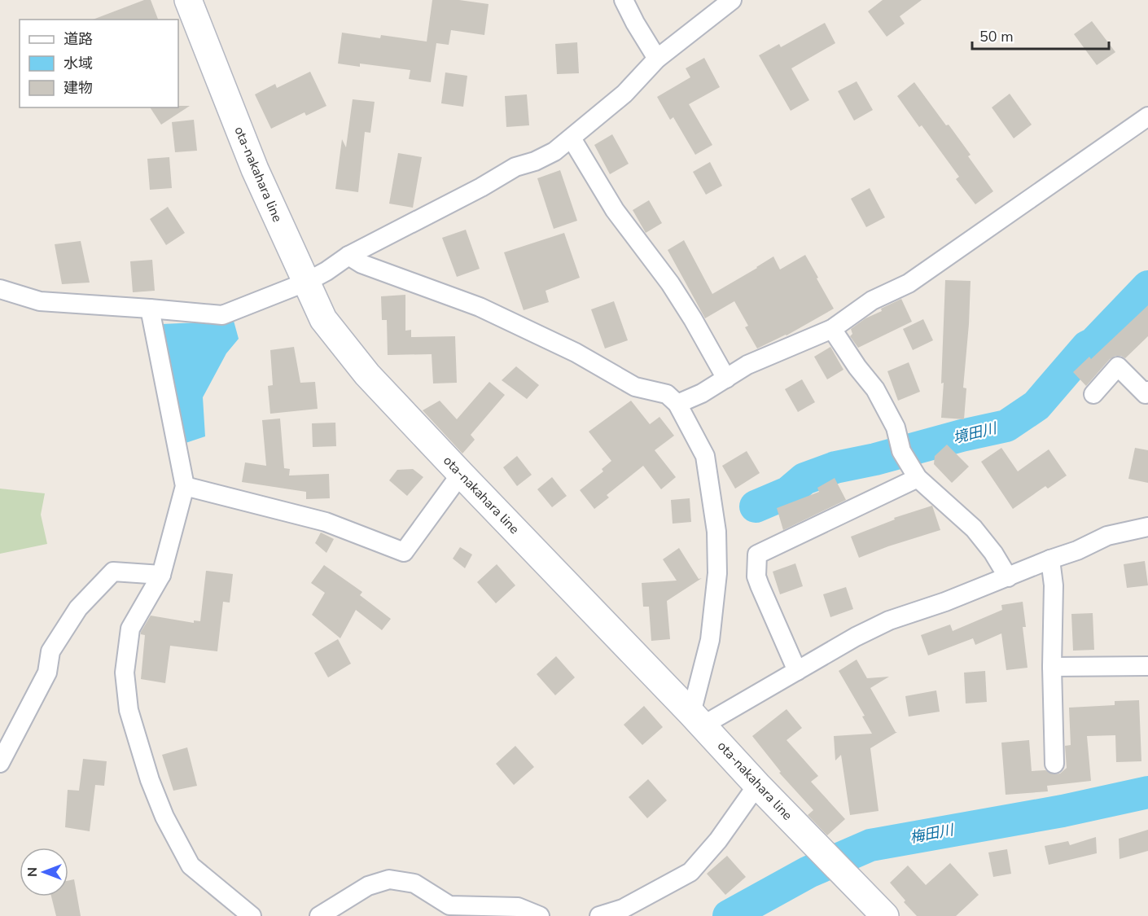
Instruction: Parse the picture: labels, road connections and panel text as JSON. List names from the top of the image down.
{
  "streets": {
    "main road": ["ota-nakahara line"]
  },
  "water": ["境田川", "梅田川"],
  "legend": ["道路", "水域", "建物"],
  "scale_bar": "50 m",
  "north": "left"
}
